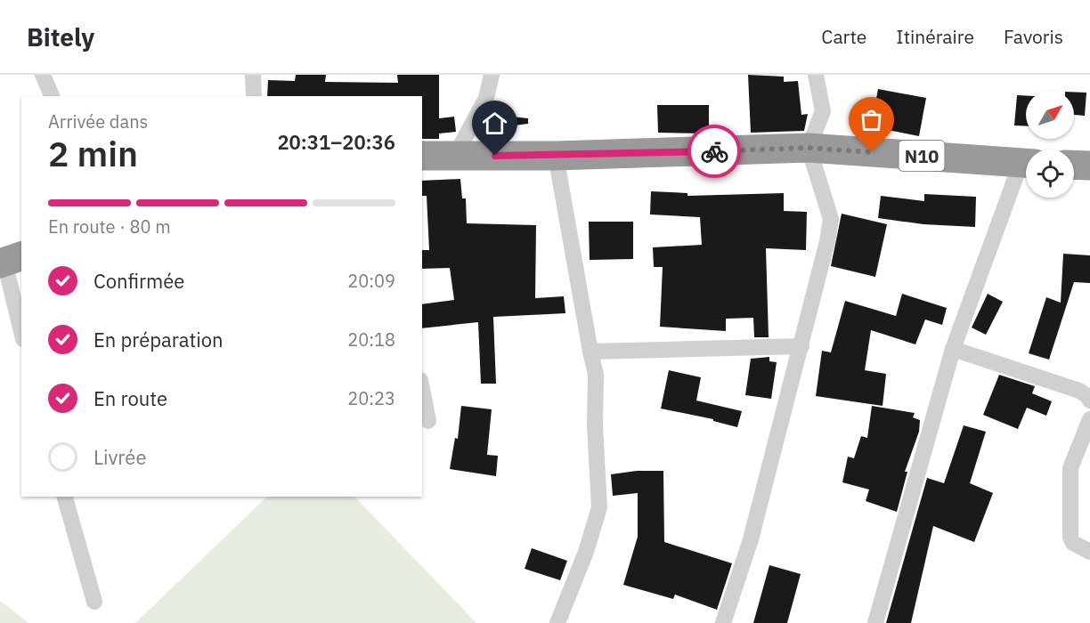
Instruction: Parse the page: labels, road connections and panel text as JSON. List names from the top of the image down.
{
  "streets": {
    "highway": ["N10"]
  },
  "north": "top right",
  "page": {
    "header": "Bitely",
    "nav": ["Carte", "Itinéraire", "Favoris"],
    "heading": ["2 min", "Arrivée dans", "20:31–20:36"],
    "bar": "En route · 80 m",
    "list": [
      ["Confirmée", "20:09"],
      ["En préparation", "20:18"],
      ["En route", "20:23"],
      "Livrée"
    ]
  }
}
